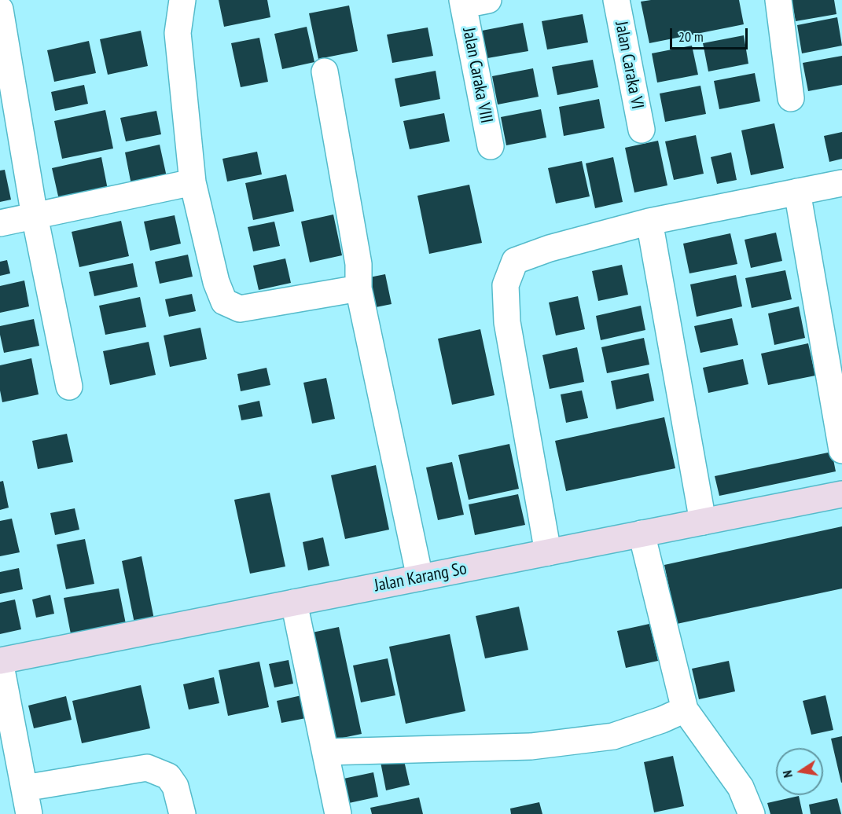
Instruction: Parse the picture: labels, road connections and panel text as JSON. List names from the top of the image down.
{
  "streets": {
    "street": ["Jalan Caraka VI", "Jalan Caraka VIII", "Jalan Karang So"]
  },
  "scale_bar": "20 m",
  "north": "left"
}
